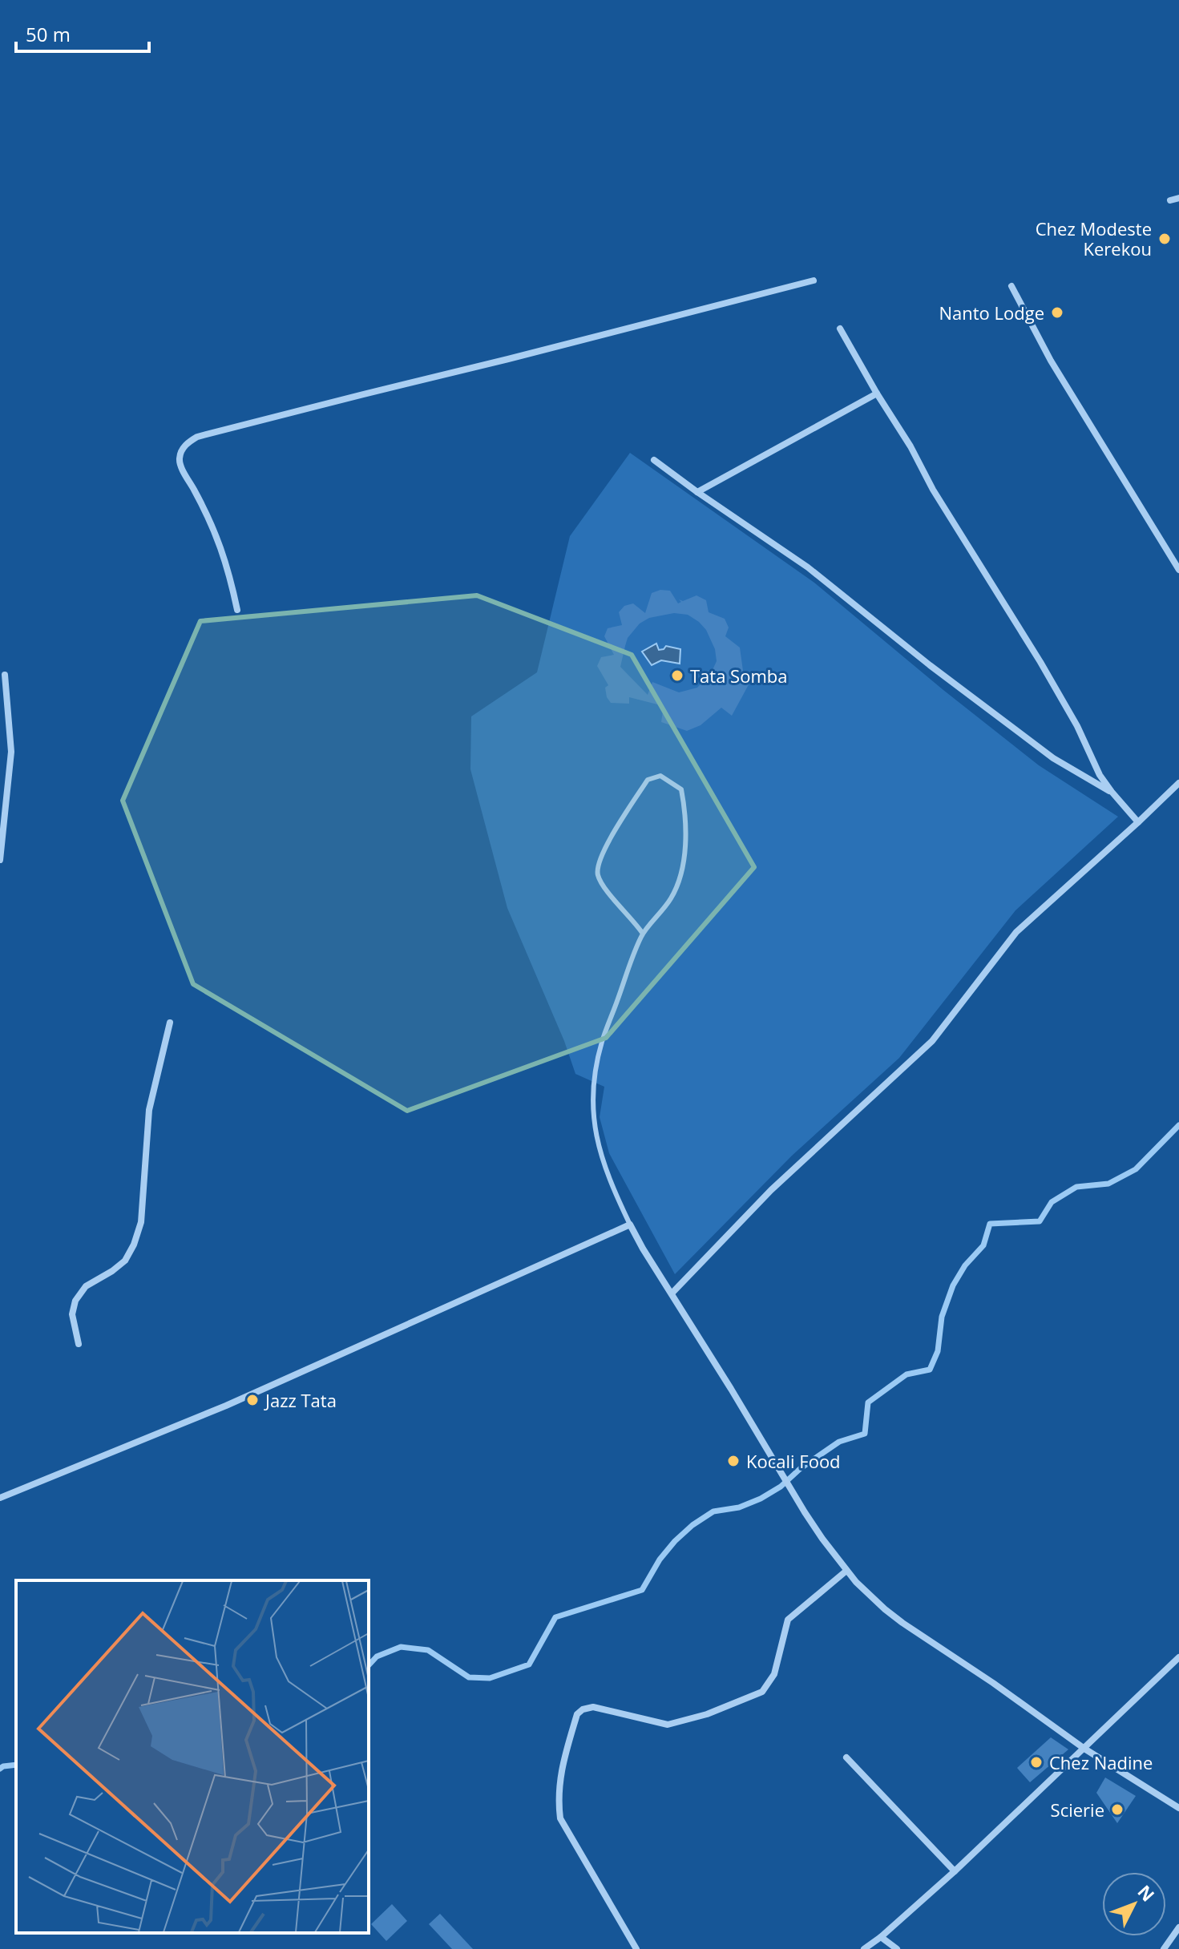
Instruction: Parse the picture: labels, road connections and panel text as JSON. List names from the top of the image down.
{
  "places": [
    "Chez Modeste Kerekou",
    "Nanto Lodge",
    "Tata Somba",
    "Jazz Tata",
    "Kocali Food",
    "Chez Nadine",
    "Scierie"
  ],
  "scale_bar": "50 m",
  "north": "top right"
}
